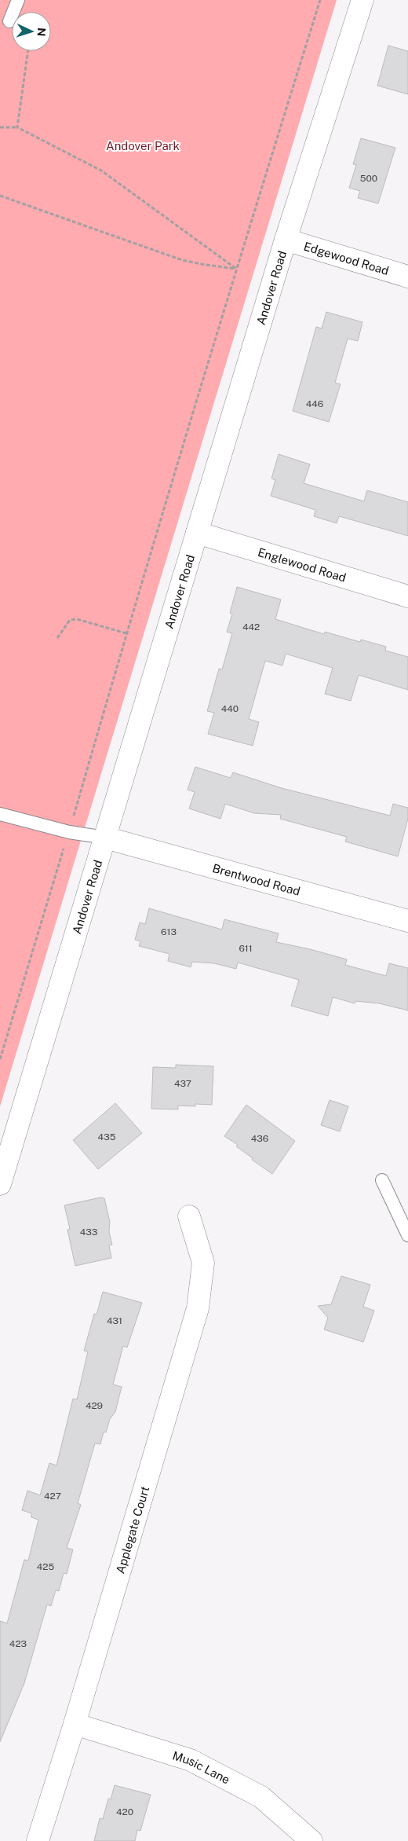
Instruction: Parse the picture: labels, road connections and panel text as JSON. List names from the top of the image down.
{
  "streets": {
    "street": [
      "Edgewood Road",
      "Andover Road",
      "Englewood Road",
      "Brentwood Road",
      "Applegate Court",
      "Music Lane"
    ]
  },
  "crossings": [
    ["Edgewood Road", "Andover Road"],
    ["Andover Road", "Englewood Road"],
    ["Andover Road", "Brentwood Road"],
    ["Applegate Court", "Music Lane"]
  ],
  "parks": ["Andover Park"],
  "house_numbers": [
    "500",
    "446",
    "442",
    "440",
    "613",
    "611",
    "437",
    "435",
    "436",
    "433",
    "431",
    "429",
    "427",
    "425",
    "423",
    "420"
  ],
  "north": "right"
}
